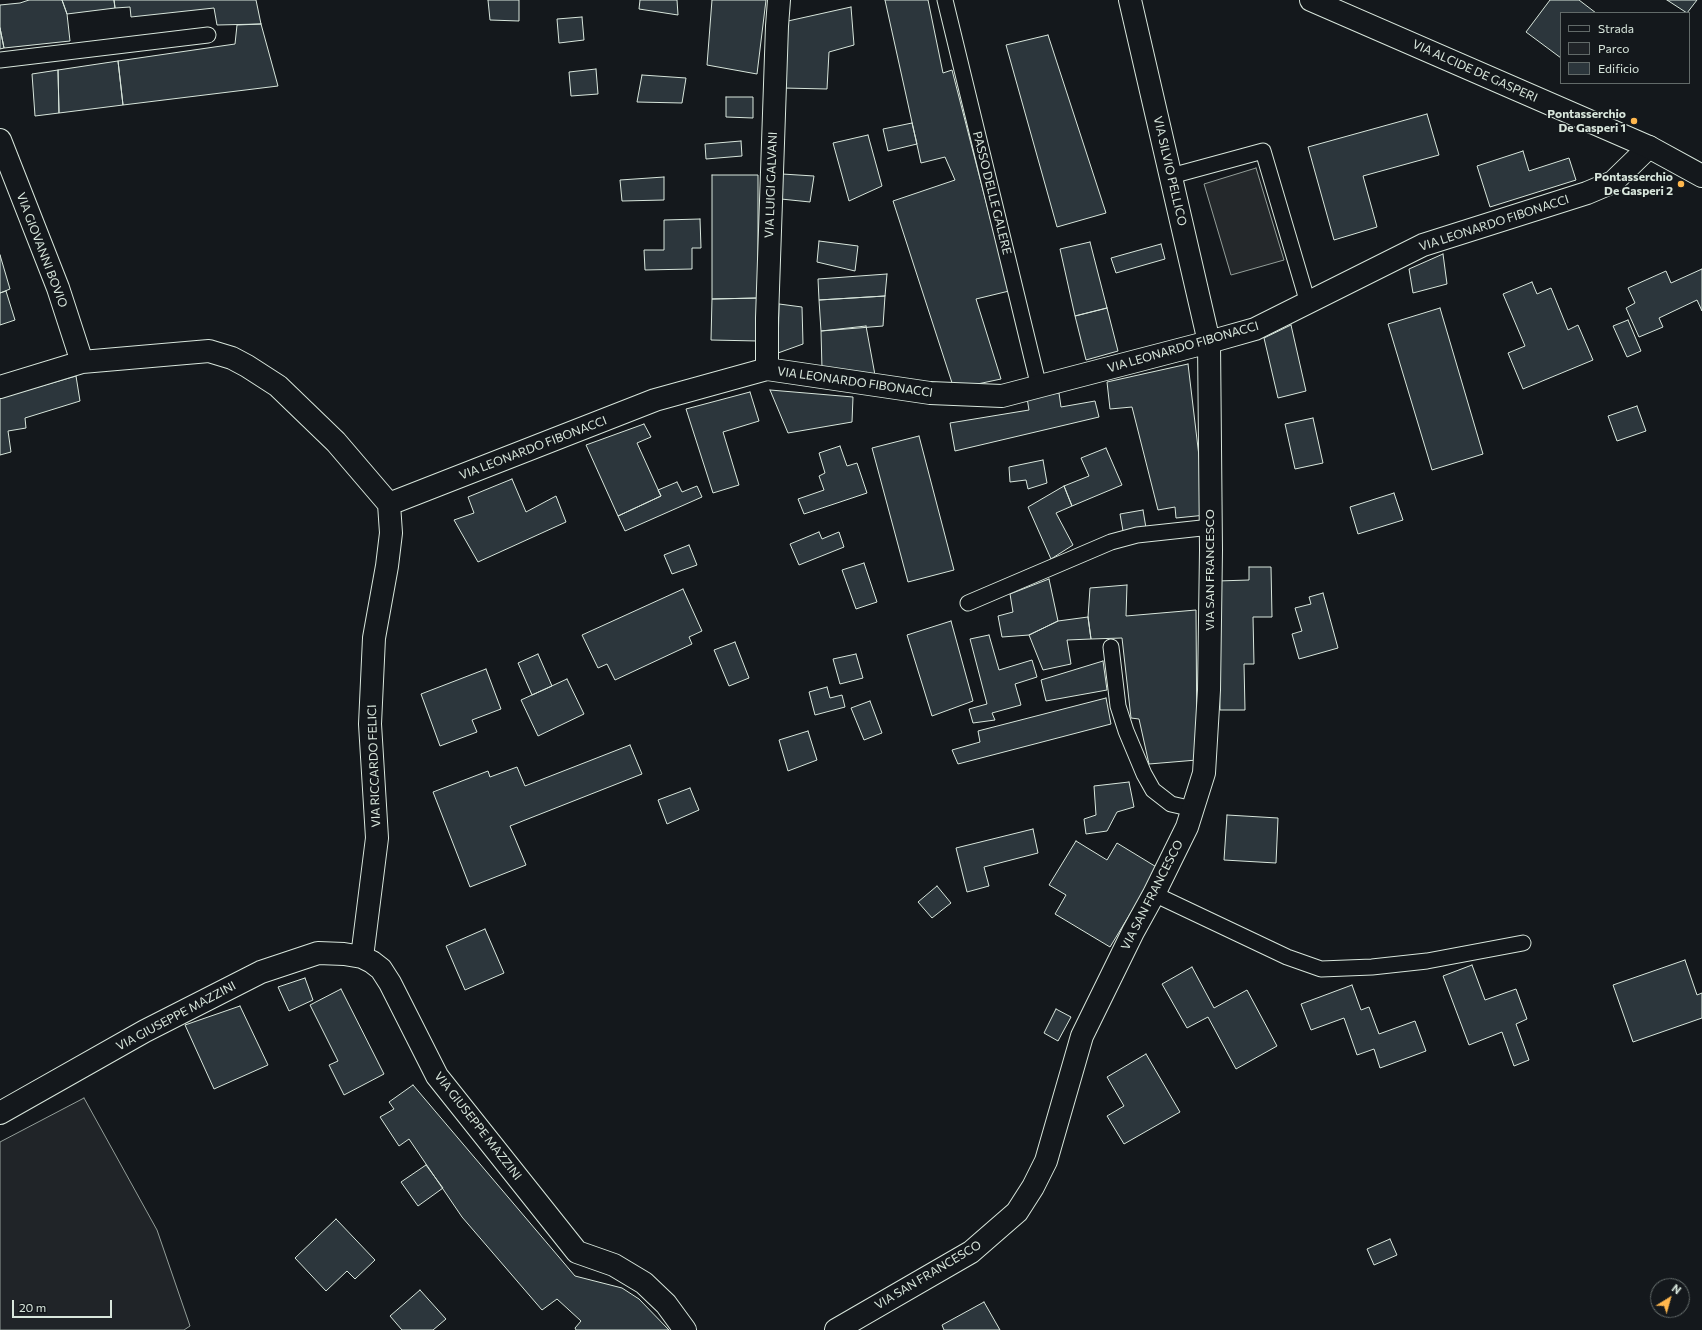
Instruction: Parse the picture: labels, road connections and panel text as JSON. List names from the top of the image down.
{
  "streets": {
    "street": [
      "VIA ALCIDE DE GASPERI",
      "VIA SILVIO PELLICO",
      "VIA LUIGI GALVANI",
      "VIA LEONARDO FIBONACCI",
      "VIA GIOVANNI BOVIO",
      "VIA SAN FRANCESCO",
      "VIA RICCARDO FELICI",
      "VIA GIUSEPPE MAZZINI"
    ],
    "lane": ["PASSO DELLE GALERE"]
  },
  "crossings": [
    ["VIA ALCIDE DE GASPERI", "VIA LEONARDO FIBONACCI"],
    ["VIA SILVIO PELLICO", "VIA LEONARDO FIBONACCI"],
    ["VIA SILVIO PELLICO", "VIA SAN FRANCESCO"],
    ["VIA LUIGI GALVANI", "VIA LEONARDO FIBONACCI"],
    ["PASSO DELLE GALERE", "VIA LEONARDO FIBONACCI"],
    ["VIA LEONARDO FIBONACCI", "VIA SAN FRANCESCO"],
    ["VIA LEONARDO FIBONACCI", "VIA RICCARDO FELICI"],
    ["VIA RICCARDO FELICI", "VIA GIUSEPPE MAZZINI"]
  ],
  "places": ["Pontasserchio De Gasperi 1", "Pontasserchio De Gasperi 2"],
  "legend": ["Strada", "Parco", "Edificio"],
  "scale_bar": "20 m",
  "north": "top right"
}
